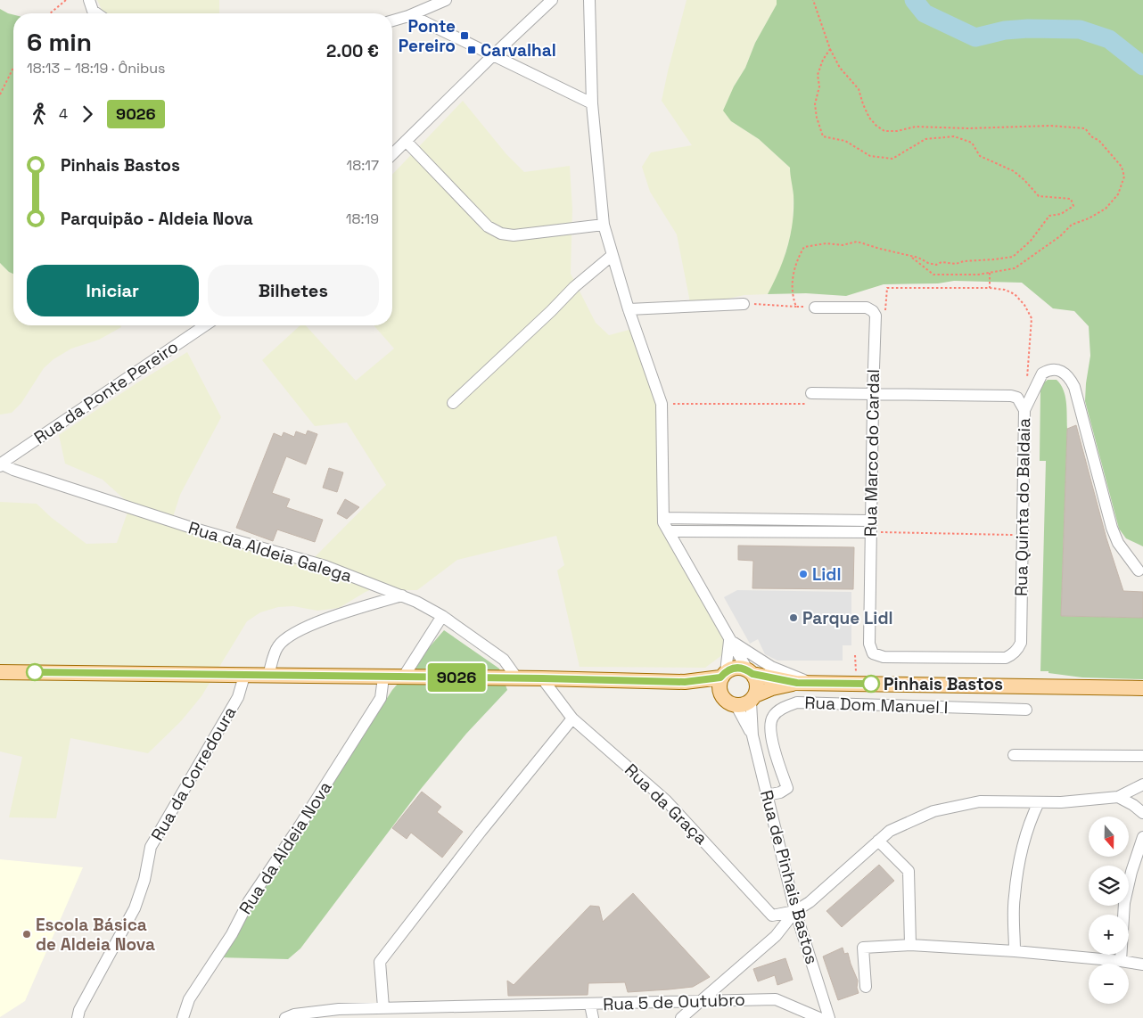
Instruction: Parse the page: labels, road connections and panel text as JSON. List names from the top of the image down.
{
  "streets": {
    "street": [
      "Rua da Ponte Pereiro",
      "Rua Marco do Cardal",
      "Rua Quinta do Baldaia",
      "Rua da Aldeia Galega",
      "Rua Dom Manuel I",
      "Rua da Corredoura",
      "Rua da Graça",
      "Rua da Aldeia Nova",
      "Rua de Pinhais Bastos",
      "Rua 5 de Outubro"
    ]
  },
  "crossings": [
    ["Rua da Ponte Pereiro", "Rua da Aldeia Galega"],
    ["Rua Marco do Cardal", "Rua Quinta do Baldaia"],
    ["Rua Dom Manuel I", "Rua de Pinhais Bastos"],
    ["Rua da Graça", "Rua de Pinhais Bastos"]
  ],
  "places": {
    "transit": ["Ponte Pereiro", "Carvalhal"],
    "other": [
      "Lidl",
      "Parque Lidl",
      "Pinhais Bastos",
      "Escola Básica de Aldeia Nova"
    ]
  },
  "lines": ["bus line 9026"],
  "north": "bottom",
  "page": {
    "on_map": "9026",
    "heading": ["6 min", "18:13 – 18:19 · Ônibus", "2.00 €"],
    "legs": ["4", "9026"],
    "list": [
      {
        "name": "Pinhais Bastos",
        "value": "18:17"
      },
      {
        "name": "Parquipão - Aldeia Nova",
        "value": "18:19"
      }
    ],
    "buttons": ["Iniciar", "Bilhetes"],
    "map_buttons": ["+", "−"]
  }
}
